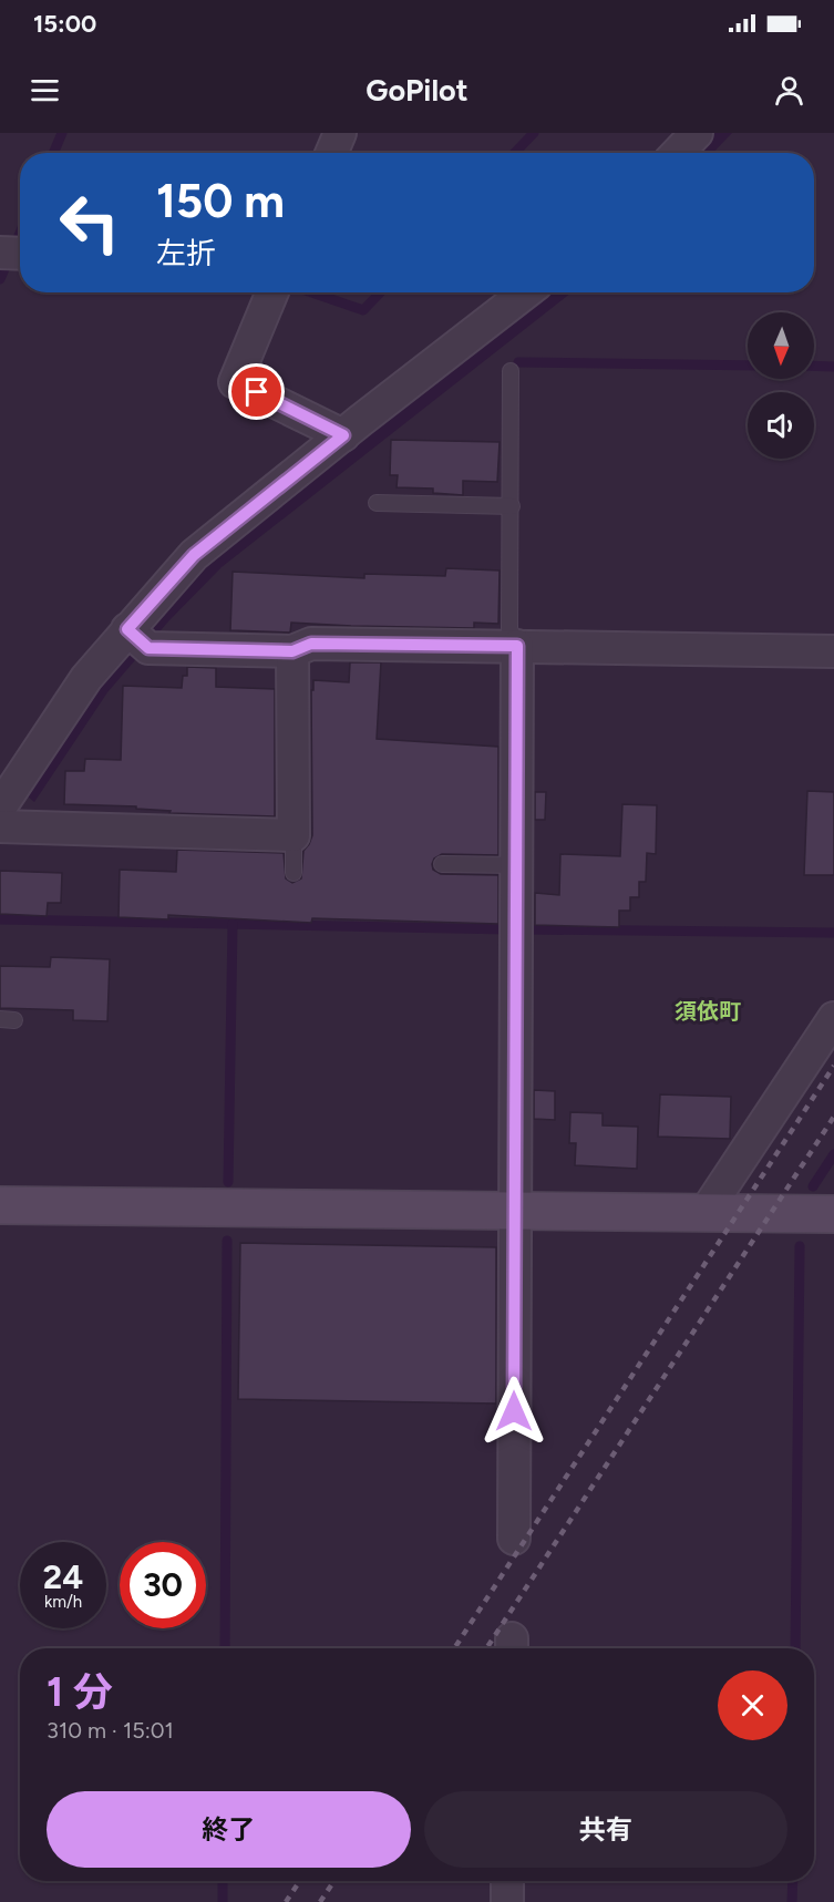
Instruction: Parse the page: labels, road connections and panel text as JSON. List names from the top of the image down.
{
  "districts": ["須依町"],
  "north": "bottom",
  "page": {
    "status": "15:00",
    "header": "GoPilot",
    "turn": ["150 m", "左折"],
    "speed": "24 km/h",
    "limit": "30",
    "heading": ["1 分", "310 m · 15:01"],
    "buttons": ["終了", "共有"]
  }
}
